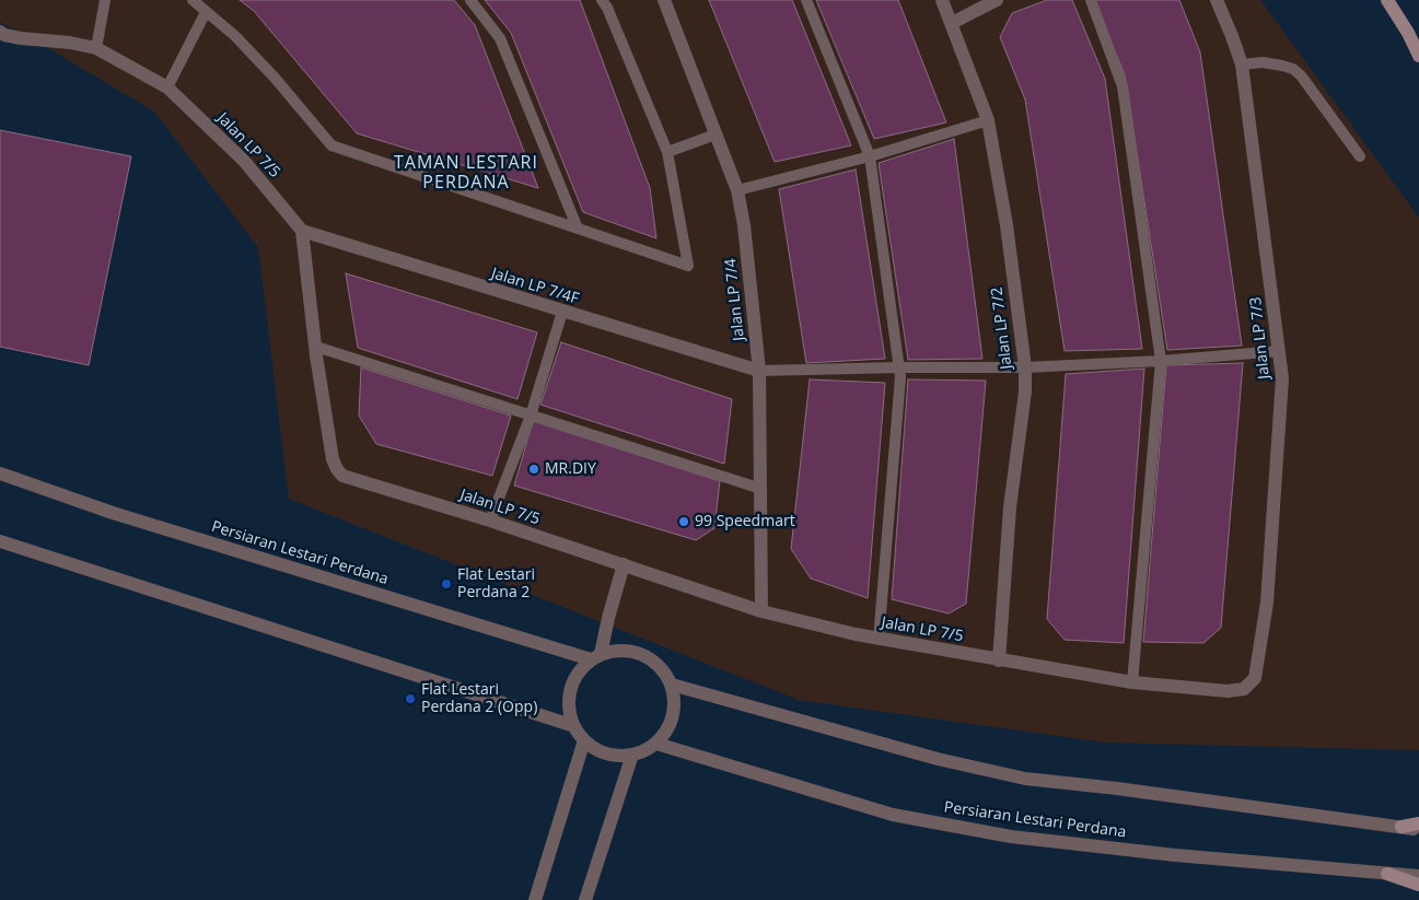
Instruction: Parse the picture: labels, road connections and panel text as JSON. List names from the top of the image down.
{
  "streets": {
    "street": [
      "Jalan LP 7/5",
      "Jalan LP 7/4F",
      "Jalan LP 7/4",
      "Jalan LP 7/2",
      "Jalan LP 7/3",
      "Persiaran Lestari Perdana"
    ]
  },
  "crossings": [
    ["Jalan LP 7/5", "Jalan LP 7/4F"],
    ["Jalan LP 7/5", "Jalan LP 7/4"],
    ["Jalan LP 7/5", "Jalan LP 7/2"],
    ["Jalan LP 7/5", "Jalan LP 7/3"],
    ["Jalan LP 7/4F", "Jalan LP 7/4"]
  ],
  "districts": ["TAMAN LESTARI PERDANA"],
  "places": [
    "MR.DIY",
    "99 Speedmart",
    "Flat Lestari Perdana 2",
    "Flat Lestari Perdana 2 (Opp)"
  ]
}
